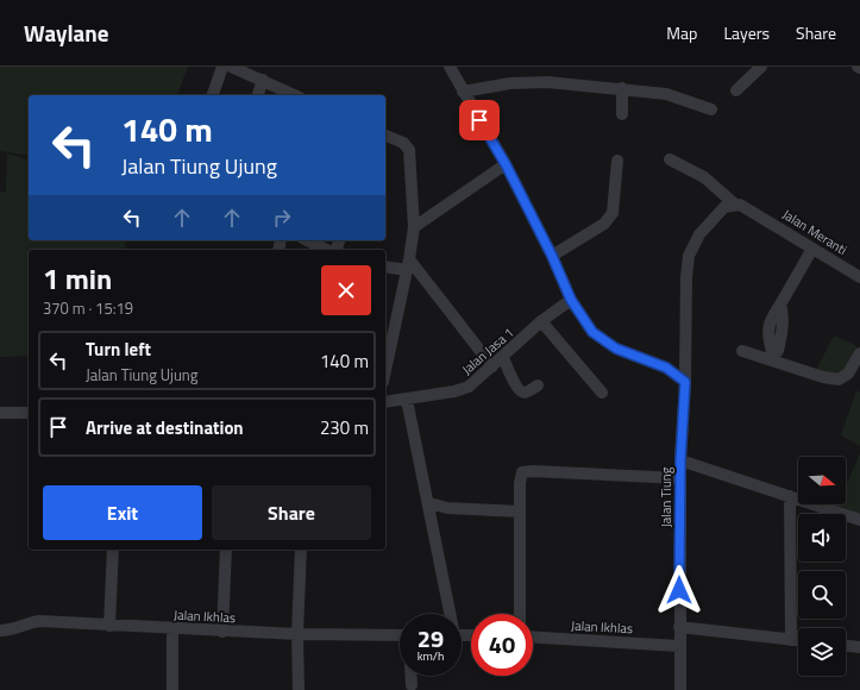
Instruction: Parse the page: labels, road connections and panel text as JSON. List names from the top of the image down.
{
  "streets": {
    "street": [
      "Jalan Meranti",
      "Jalan Jasa 1",
      "Jalan Tiung",
      "Jalan Ikhlas"
    ]
  },
  "crossings": [
    ["Jalan Meranti", "Jalan Tiung"],
    ["Jalan Tiung", "Jalan Ikhlas"]
  ],
  "north": "right",
  "page": {
    "header": "Waylane",
    "nav": ["Map", "Layers", "Share"],
    "turn": ["140 m", "Jalan Tiung Ujung"],
    "heading": ["1 min", "370 m · 15:19"],
    "list": [
      {
        "name": "Turn left",
        "note": "Jalan Tiung Ujung",
        "value": "140 m"
      },
      {
        "name": "Arrive at destination",
        "value": "230 m"
      }
    ],
    "buttons": ["Exit", "Share"],
    "speed": "29 km/h",
    "limit": "40"
  }
}
